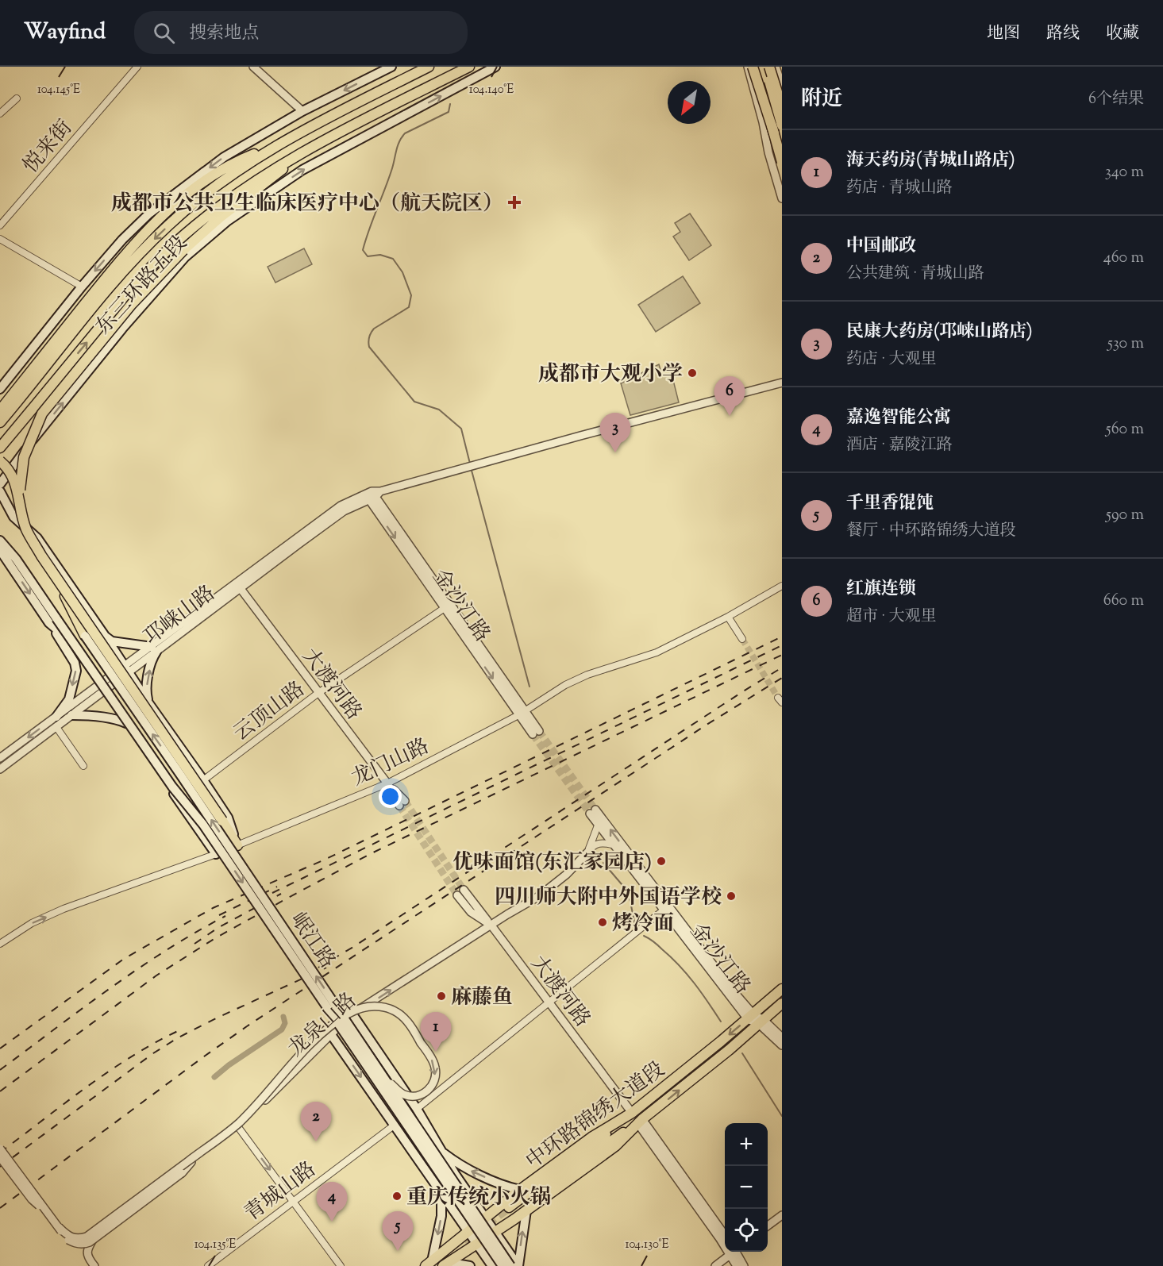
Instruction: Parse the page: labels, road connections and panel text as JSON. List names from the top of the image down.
{
  "streets": {
    "main road": ["东三环路五段", "岷江路", "中环路锦绣大道段"],
    "street": [
      "悦来街",
      "金沙江路",
      "邛崃山路",
      "大渡河路",
      "云顶山路",
      "龙门山路",
      "龙泉山路",
      "青城山路"
    ]
  },
  "crossings": [
    ["金沙江路", "邛崃山路"],
    ["金沙江路", "云顶山路"],
    ["金沙江路", "龙门山路"],
    ["金沙江路", "龙泉山路"],
    ["金沙江路", "中环路锦绣大道段"],
    ["邛崃山路", "大渡河路"],
    ["大渡河路", "云顶山路"],
    ["大渡河路", "龙门山路"],
    ["大渡河路", "龙泉山路"],
    ["大渡河路", "中环路锦绣大道段"]
  ],
  "places": {
    "health": ["成都市公共卫生临床医疗中心（航天院区）"],
    "other": [
      "成都市大观小学",
      "优味面馆(东汇家园店)",
      "四川师大附中外国语学校",
      "烤冷面",
      "麻藤鱼",
      "重庆传统小火锅"
    ]
  },
  "north": "bottom left",
  "page": {
    "header": "Wayfind",
    "search": "搜索地点",
    "nav": ["地图", "路线", "收藏"],
    "heading": ["附近", "6个结果"],
    "list": [
      {
        "mark": "1",
        "name": "海天药房(青城山路店)",
        "note": "药店 · 青城山路",
        "value": "340 m"
      },
      {
        "mark": "2",
        "name": "中国邮政",
        "note": "公共建筑 · 青城山路",
        "value": "460 m"
      },
      {
        "mark": "3",
        "name": "民康大药房(邛崃山路店)",
        "note": "药店 · 大观里",
        "value": "530 m"
      },
      {
        "mark": "4",
        "name": "嘉逸智能公寓",
        "note": "酒店 · 嘉陵江路",
        "value": "560 m"
      },
      {
        "mark": "5",
        "name": "千里香馄饨",
        "note": "餐厅 · 中环路锦绣大道段",
        "value": "590 m"
      },
      {
        "mark": "6",
        "name": "红旗连锁",
        "note": "超市 · 大观里",
        "value": "660 m"
      }
    ],
    "pins": [
      "6",
      "3",
      "1",
      "2",
      "4",
      "5"
    ],
    "map_buttons": ["+", "−"]
  },
  "coordinates": [
    "104.145°E",
    "104.140°E",
    "104.135°E",
    "104.130°E"
  ]
}
